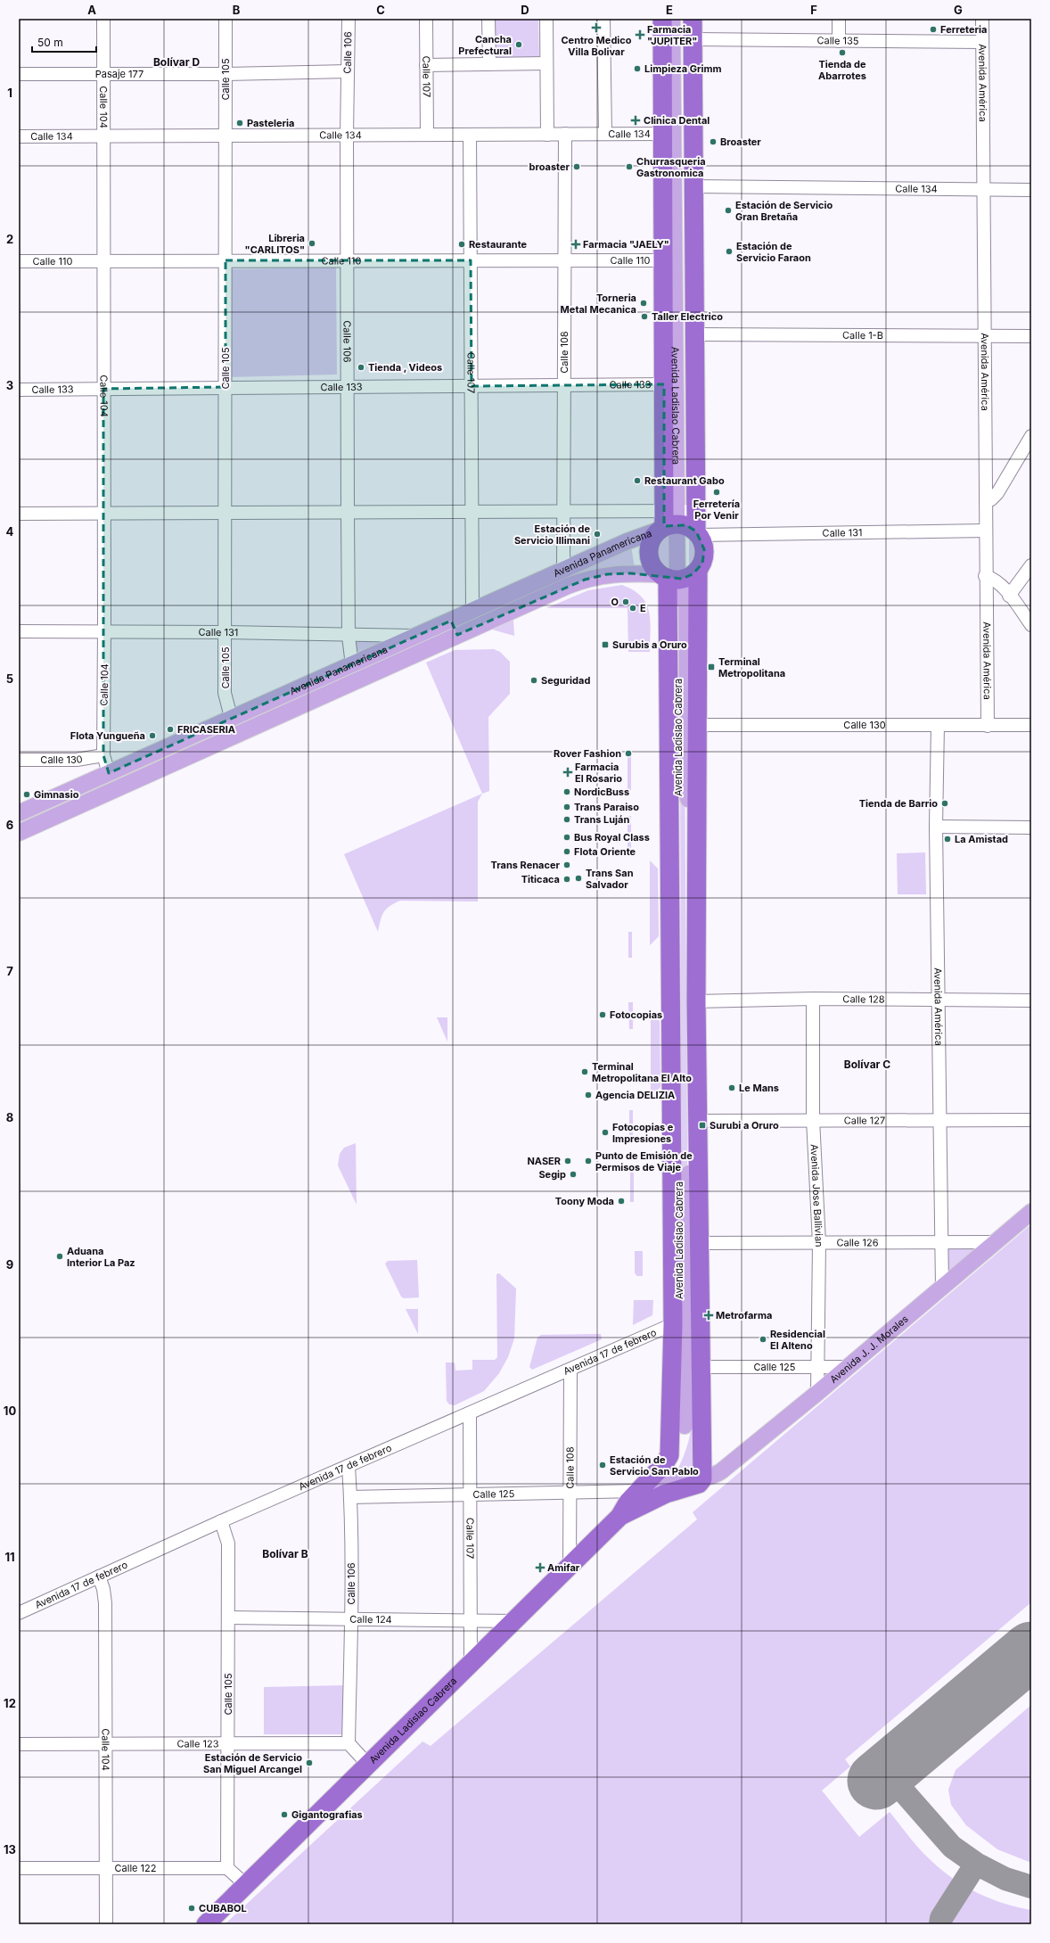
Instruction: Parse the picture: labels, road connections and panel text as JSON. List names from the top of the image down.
{
  "streets": {
    "highway": ["Avenida Ladislao Cabrera"],
    "main road": ["Avenida Panamericana", "Avenida J. J. Morales"],
    "street": [
      "Calle 135",
      "Calle 106",
      "Pasaje 177",
      "Calle 107",
      "Calle 105",
      "Avenida América",
      "Calle 104",
      "Calle 134",
      "Calle 110",
      "Calle 1-B",
      "Calle 108",
      "Calle 133",
      "Calle 131",
      "Calle 130",
      "Calle 128",
      "Calle 127",
      "Avenida Jose Ballivian",
      "Calle 126",
      "Avenida 17 de febrero",
      "Calle 125",
      "Calle 124",
      "Calle 123",
      "Calle 122"
    ]
  },
  "crossings": [
    ["Calle 135", "Avenida América"],
    ["Calle 135", "Avenida Ladislao Cabrera"],
    ["Calle 106", "Pasaje 177"],
    ["Calle 106", "Calle 134"],
    ["Calle 106", "Calle 110"],
    ["Calle 106", "Calle 133"],
    ["Calle 106", "Calle 131"],
    ["Calle 106", "Avenida Panamericana"],
    ["Calle 106", "Avenida 17 de febrero"],
    ["Calle 106", "Calle 125"],
    ["Calle 106", "Calle 124"],
    ["Calle 106", "Calle 123"],
    ["Pasaje 177", "Calle 105"],
    ["Pasaje 177", "Calle 104"],
    ["Calle 107", "Calle 134"],
    ["Calle 107", "Calle 110"],
    ["Calle 107", "Calle 133"],
    ["Calle 107", "Avenida Ladislao Cabrera"],
    ["Calle 107", "Calle 131"],
    ["Calle 107", "Avenida Panamericana"],
    ["Calle 107", "Avenida 17 de febrero"],
    ["Calle 107", "Calle 125"],
    ["Calle 107", "Calle 124"],
    ["Calle 105", "Calle 134"],
    ["Calle 105", "Calle 110"],
    ["Calle 105", "Calle 133"],
    ["Calle 105", "Calle 131"],
    ["Calle 105", "Avenida Panamericana"],
    ["Calle 105", "Avenida 17 de febrero"],
    ["Calle 105", "Calle 124"],
    ["Calle 105", "Calle 123"],
    ["Calle 105", "Calle 122"],
    ["Avenida América", "Calle 134"],
    ["Avenida América", "Calle 1-B"],
    ["Avenida América", "Calle 131"],
    ["Avenida América", "Calle 130"],
    ["Avenida América", "Calle 128"],
    ["Avenida América", "Calle 127"],
    ["Avenida América", "Calle 126"],
    ["Avenida América", "Avenida J. J. Morales"],
    ["Calle 104", "Calle 134"],
    ["Calle 104", "Calle 110"],
    ["Calle 104", "Calle 133"],
    ["Calle 104", "Calle 131"],
    ["Calle 104", "Avenida Panamericana"],
    ["Calle 104", "Calle 130"],
    ["Calle 104", "Avenida 17 de febrero"],
    ["Calle 104", "Calle 123"],
    ["Calle 104", "Calle 122"],
    ["Calle 134", "Calle 108"],
    ["Calle 134", "Avenida Ladislao Cabrera"],
    ["Calle 110", "Calle 108"],
    ["Calle 110", "Avenida Ladislao Cabrera"],
    ["Calle 1-B", "Avenida Ladislao Cabrera"],
    ["Calle 108", "Calle 133"],
    ["Calle 108", "Avenida Ladislao Cabrera"],
    ["Calle 108", "Calle 131"],
    ["Calle 108", "Avenida Panamericana"],
    ["Calle 108", "Avenida 17 de febrero"],
    ["Calle 108", "Calle 125"],
    ["Calle 133", "Avenida Ladislao Cabrera"],
    ["Avenida Ladislao Cabrera", "Calle 131"],
    ["Avenida Ladislao Cabrera", "Avenida Panamericana"],
    ["Avenida Ladislao Cabrera", "Calle 130"],
    ["Avenida Ladislao Cabrera", "Calle 128"],
    ["Avenida Ladislao Cabrera", "Calle 127"],
    ["Avenida Ladislao Cabrera", "Calle 126"],
    ["Avenida Ladislao Cabrera", "Avenida J. J. Morales"],
    ["Avenida Ladislao Cabrera", "Avenida 17 de febrero"],
    ["Avenida Ladislao Cabrera", "Calle 125"],
    ["Avenida Ladislao Cabrera", "Calle 124"],
    ["Calle 131", "Avenida Panamericana"],
    ["Calle 128", "Avenida Jose Ballivian"],
    ["Calle 127", "Avenida Jose Ballivian"],
    ["Avenida Jose Ballivian", "Calle 126"],
    ["Avenida Jose Ballivian", "Avenida J. J. Morales"],
    ["Avenida Jose Ballivian", "Calle 125"],
    ["Calle 126", "Avenida J. J. Morales"],
    ["Avenida J. J. Morales", "Calle 125"]
  ],
  "districts": ["Bolívar D", "Bolívar C", "Bolívar B"],
  "places": {
    "health": [
      "Centro Medico Villa Bolivar",
      "Farmacia \"JUPITER\"",
      "Clinica Dental",
      "Farmacia \"JAELY\"",
      "Farmacia El Rosario",
      "Metrofarma",
      "Amifar"
    ],
    "other": [
      "Ferreteria",
      "Cancha Prefectural",
      "Tienda de Abarrotes",
      "Limpieza Grimm",
      "Pasteleria",
      "Broaster",
      "broaster",
      "Churrasqueria Gastronomica",
      "Estación de Servicio Gran Bretaña",
      "Libreria \"CARLITOS\"",
      "Restaurante",
      "Estación de Servicio Faraon",
      "Torneria Metal Mecanica",
      "Taller Electrico",
      "Tienda , Videos",
      "Restaurant Gabo",
      "Ferretería Por Venir",
      "Estación de Servicio Illimani",
      "O",
      "E",
      "Seguridad",
      "FRICASERIA",
      "Flota Yungueña",
      "Rover Fashion",
      "NordicBuss",
      "Gimnasio",
      "Tienda de Barrio",
      "Trans Paraiso",
      "Trans Luján",
      "Bus Royal Class",
      "La Amistad",
      "Flota Oriente",
      "Trans Renacer",
      "Trans San Salvador",
      "Titicaca",
      "Fotocopias",
      "Terminal Metropolitana El Alto",
      "Le Mans",
      "Agencia DELIZIA",
      "Fotocopias e Impresiones",
      "NASER",
      "Punto de Emisión de Permisos de Viaje",
      "Segip",
      "Toony Moda",
      "Aduana Interior La Paz",
      "Residencial El Alteno",
      "Estación de Servicio San Pablo",
      "Estación de Servicio San Miguel Arcangel",
      "Gigantografias",
      "CUBABOL"
    ],
    "transit": ["Surubis a Oruro", "Terminal Metropolitana", "Surubi a Oruro"]
  },
  "scale_bar": "50 m",
  "grid": {
    "columns": [
      "A",
      "B",
      "C",
      "D",
      "E",
      "F",
      "G"
    ],
    "rows": [
      "1",
      "2",
      "3",
      "4",
      "5",
      "6",
      "7",
      "8",
      "9",
      "10",
      "11",
      "12",
      "13"
    ]
  }
}
